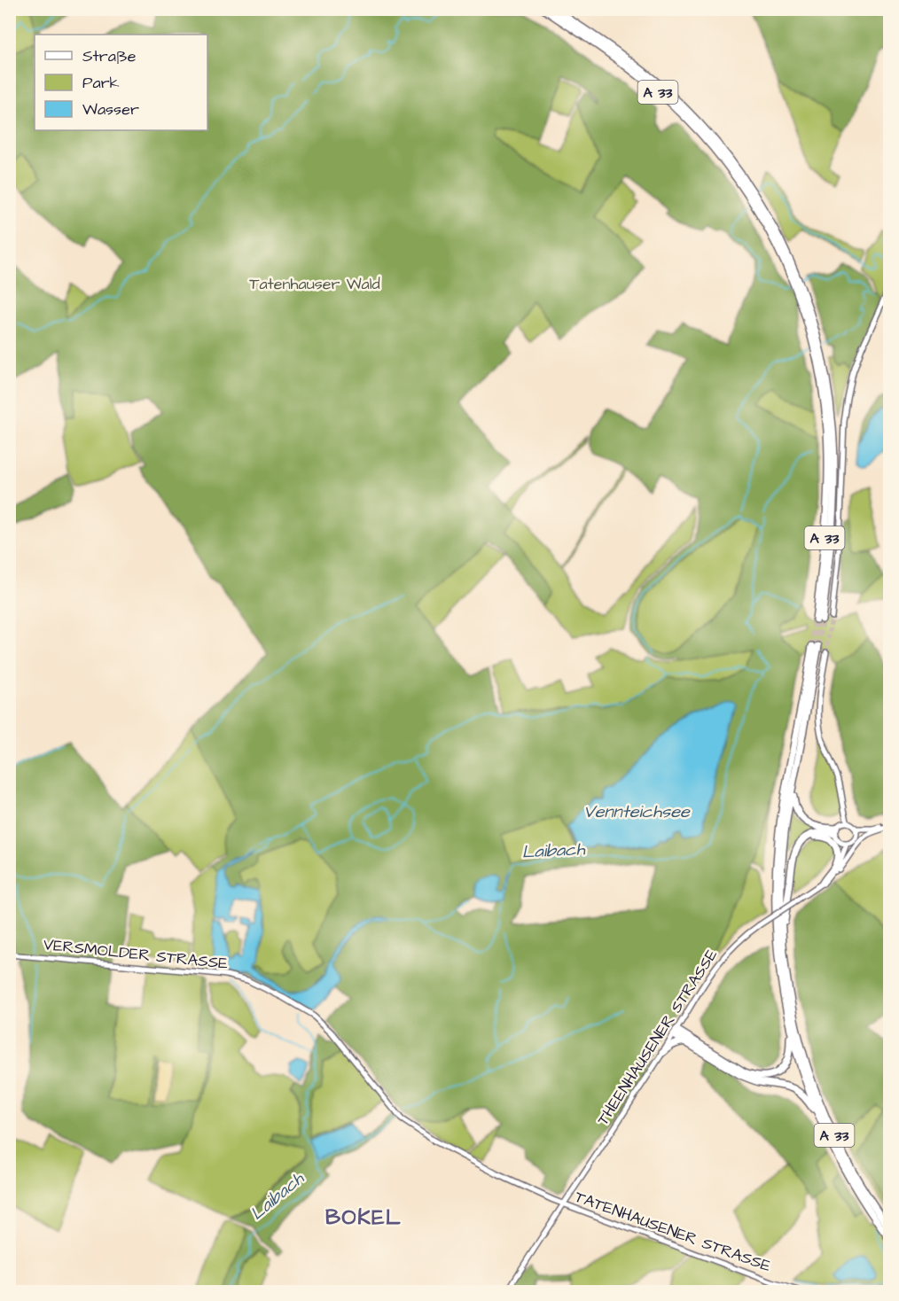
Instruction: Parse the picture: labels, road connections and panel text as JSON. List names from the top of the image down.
{
  "streets": {
    "highway": ["A 33"],
    "main road": ["VERSMOLDER STRASSE", "THEENHAUSENER STRASSE", "TATENHAUSENER STRASSE"]
  },
  "crossings": [
    ["VERSMOLDER STRASSE", "THEENHAUSENER STRASSE"],
    ["VERSMOLDER STRASSE", "TATENHAUSENER STRASSE"],
    ["THEENHAUSENER STRASSE", "TATENHAUSENER STRASSE"]
  ],
  "districts": ["BOKEL"],
  "water": ["Vennteichsee", "Laibach"],
  "parks": ["Tatenhauser Wald"],
  "legend": ["Straße", "Park", "Wasser"]
}
